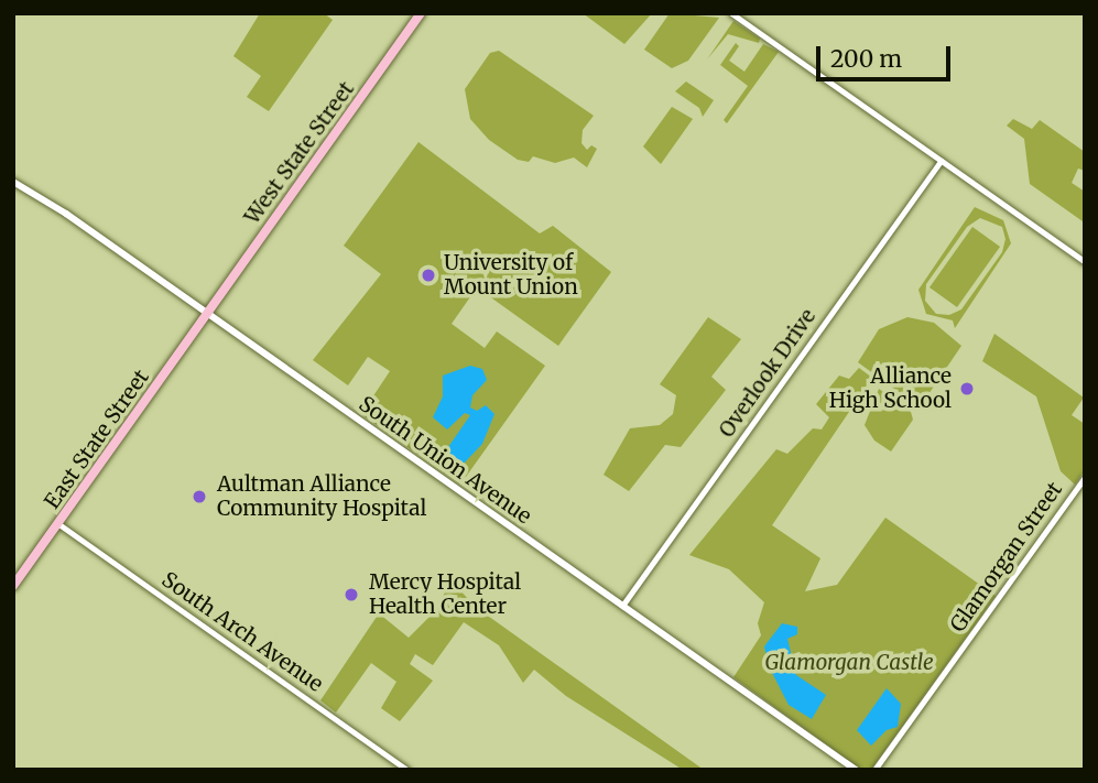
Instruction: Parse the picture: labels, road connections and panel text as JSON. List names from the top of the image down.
{
  "streets": {
    "highway": ["West State Street", "East State Street"],
    "main road": ["South Union Avenue"],
    "street": ["Overlook Drive", "Glamorgan Street", "South Arch Avenue"]
  },
  "crossings": [
    ["West State Street", "East State Street"],
    ["West State Street", "South Union Avenue"],
    ["Overlook Drive", "South Union Avenue"],
    ["East State Street", "South Union Avenue"],
    ["East State Street", "South Arch Avenue"]
  ],
  "parks": ["Glamorgan Castle"],
  "places": [
    "University of Mount Union",
    "Alliance High School",
    "Aultman Alliance Community Hospital",
    "Mercy Hospital Health Center"
  ],
  "scale_bar": "200 m"
}
